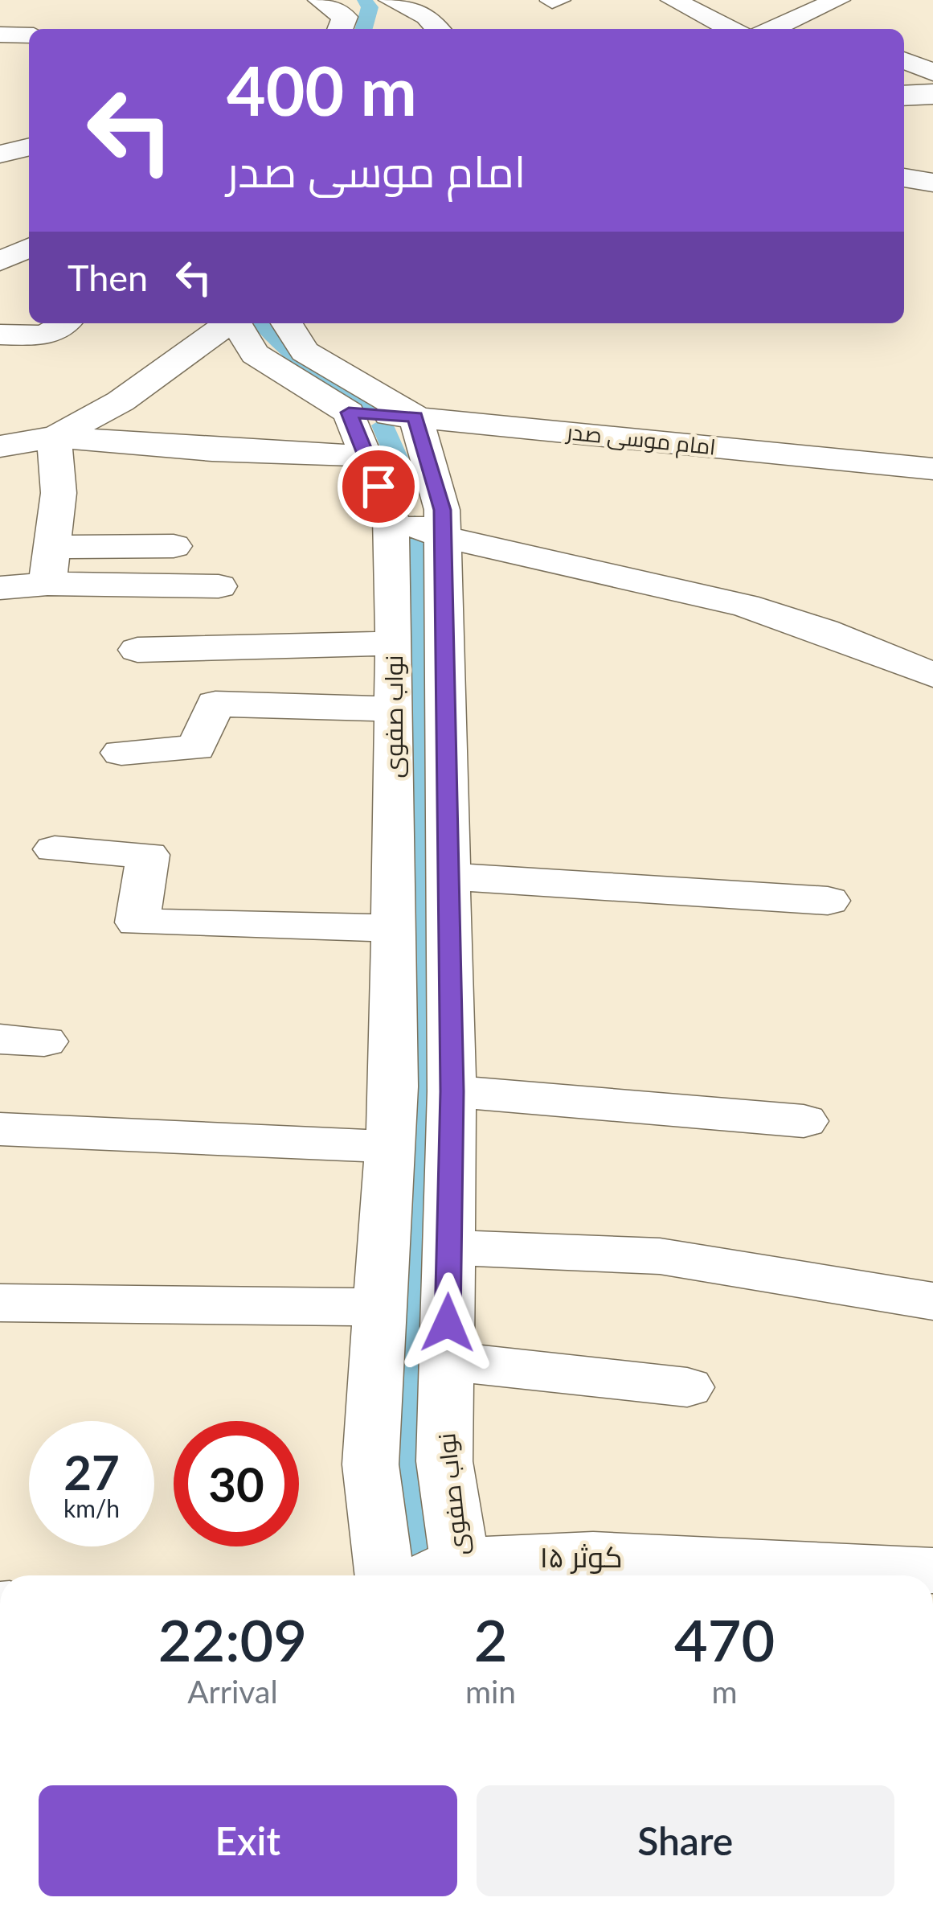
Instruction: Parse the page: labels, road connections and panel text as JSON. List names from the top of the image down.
{
  "streets": {
    "street": ["امام موسی صدر", "نواب صفوی", "کوثر ۱۵"]
  },
  "crossings": [
    ["امام موسی صدر", "نواب صفوی"],
    ["نواب صفوی", "کوثر ۱۵"]
  ],
  "page": {
    "turn": ["400 m", "امام موسی صدر"],
    "then": "Then",
    "speed": "27 km/h",
    "limit": "30",
    "eta": [
      "22:09",
      "Arrival",
      "2",
      "min",
      "470",
      "m"
    ],
    "buttons": ["Exit", "Share"]
  }
}
